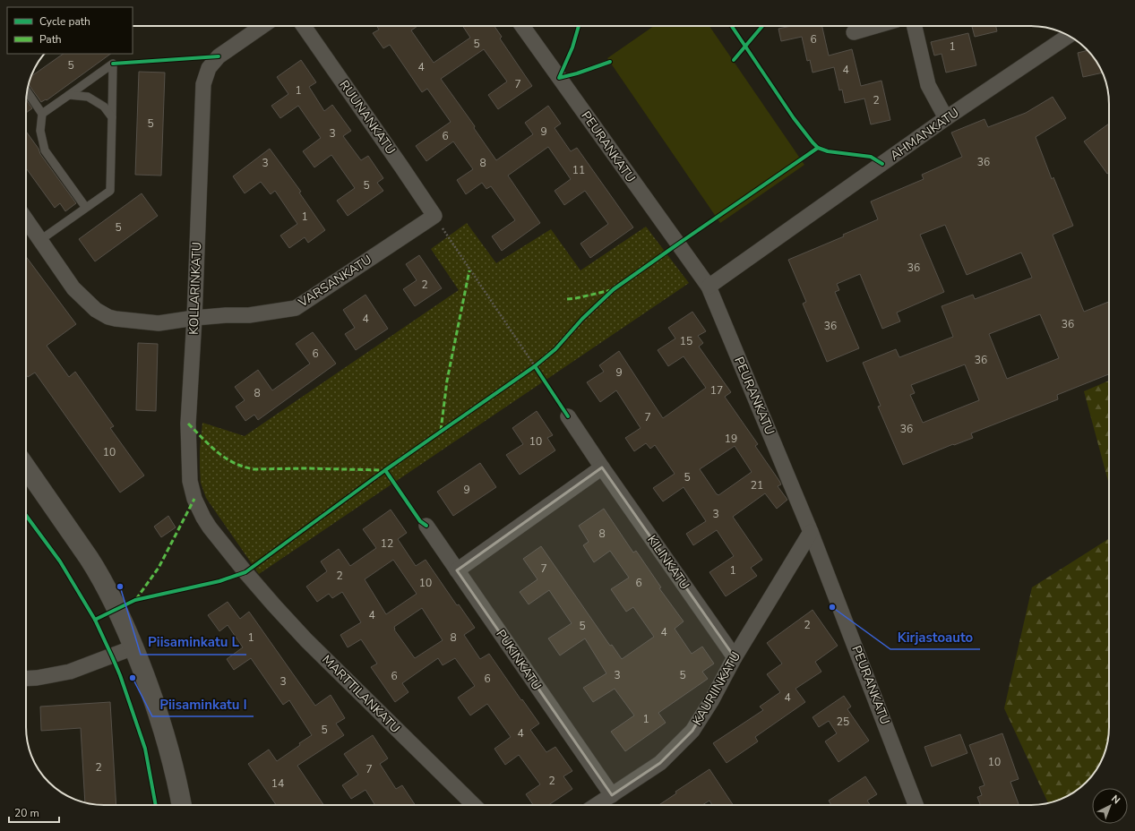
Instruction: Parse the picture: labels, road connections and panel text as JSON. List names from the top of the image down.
{
  "streets": {
    "street": [
      "RUUNANKATU",
      "AHMANKATU",
      "PEURANKATU",
      "VARSANKATU",
      "KOLLARINKATU",
      "KILINKATU",
      "PUKINKATU",
      "KAURIINKATU",
      "MARTTILANKATU"
    ]
  },
  "crossings": [
    ["RUUNANKATU", "VARSANKATU"],
    ["AHMANKATU", "PEURANKATU"],
    ["PEURANKATU", "KAURIINKATU"],
    ["VARSANKATU", "KOLLARINKATU"],
    ["KOLLARINKATU", "MARTTILANKATU"],
    ["KILINKATU", "KAURIINKATU"],
    ["PUKINKATU", "KAURIINKATU"]
  ],
  "places": ["Piisaminkatu L", "Kirjastoauto", "Piisaminkatu I"],
  "house_numbers": [
    "6",
    "5",
    "1",
    "5",
    "4",
    "4",
    "7",
    "1",
    "2",
    "5",
    "9",
    "3",
    "6",
    "36",
    "3",
    "8",
    "11",
    "5",
    "1",
    "5",
    "36",
    "2",
    "4",
    "36",
    "36",
    "15",
    "6",
    "36",
    "9",
    "17",
    "8",
    "7",
    "36",
    "19",
    "10",
    "10",
    "5",
    "21",
    "9",
    "3",
    "8",
    "12",
    "7",
    "1",
    "2",
    "10",
    "6",
    "4",
    "2",
    "5",
    "4",
    "1",
    "8",
    "3",
    "5",
    "6",
    "6",
    "3",
    "4",
    "1",
    "25",
    "5",
    "4",
    "10",
    "2",
    "7",
    "2",
    "14"
  ],
  "legend": ["Cycle path", "Path"],
  "scale_bar": "20 m",
  "north": "top right"
}
